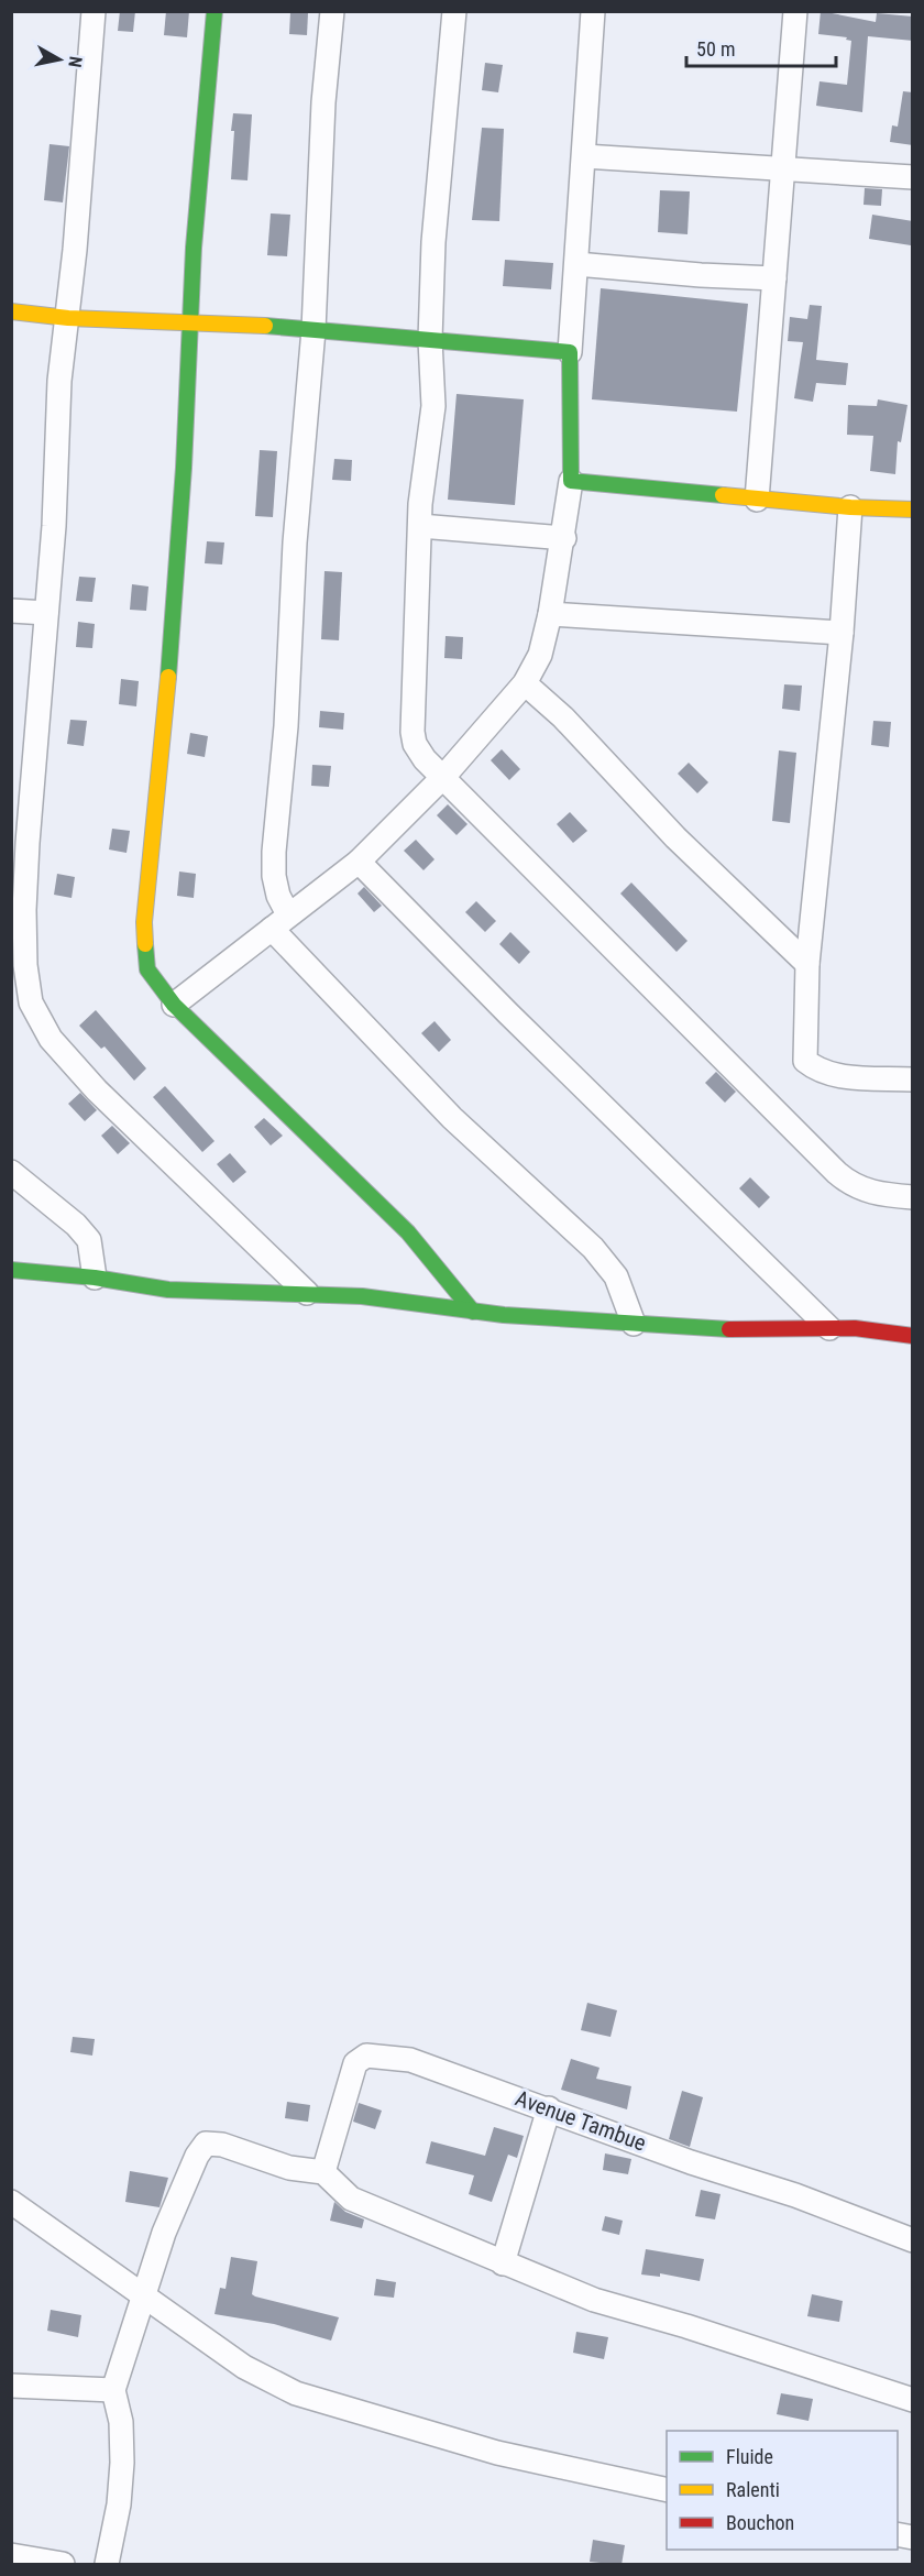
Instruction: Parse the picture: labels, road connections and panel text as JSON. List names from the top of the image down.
{
  "streets": {
    "street": ["Avenue Tambue"]
  },
  "legend": ["Fluide", "Ralenti", "Bouchon"],
  "scale_bar": "50 m",
  "north": "right"
}
